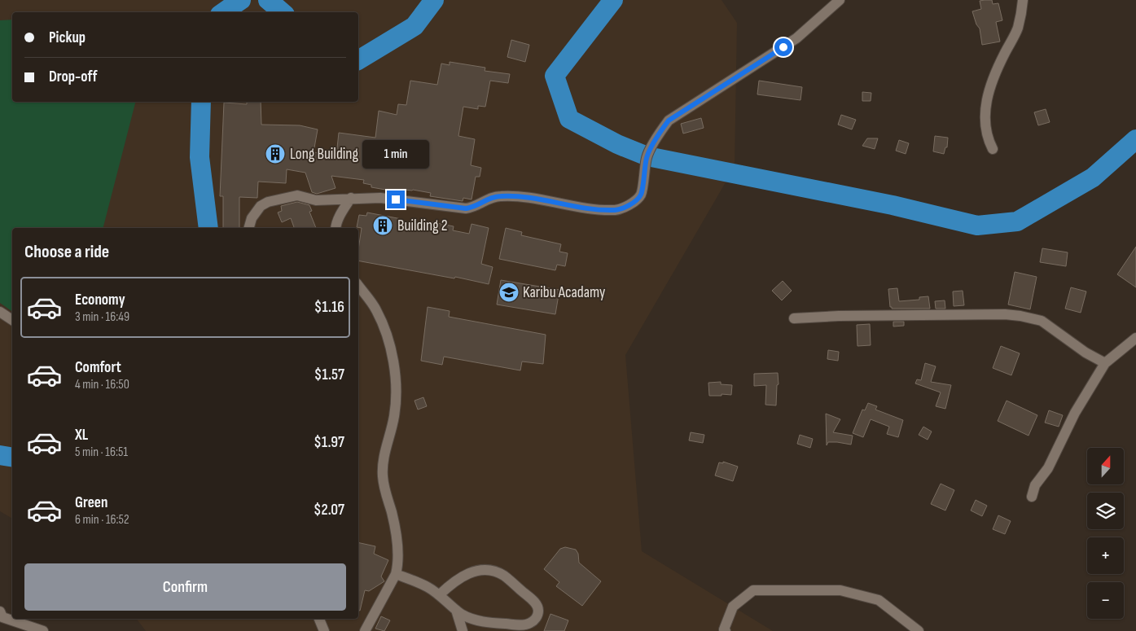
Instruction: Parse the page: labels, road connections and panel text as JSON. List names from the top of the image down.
{
  "places": {
    "building": ["Long Building", "Building 2"],
    "school or university": ["Karibu Acadamy"]
  },
  "north": "top",
  "page": {
    "banner": ["Pickup", "Drop-off"],
    "bubble": "1 min",
    "heading": "Choose a ride",
    "list": [
      {
        "name": "Economy",
        "note": "3 min · 16:49",
        "value": "$1.16"
      },
      {
        "name": "Comfort",
        "note": "4 min · 16:50",
        "value": "$1.57"
      },
      {
        "name": "XL",
        "note": "5 min · 16:51",
        "value": "$1.97"
      },
      {
        "name": "Green",
        "note": "6 min · 16:52",
        "value": "$2.07"
      }
    ],
    "map_buttons": ["+", "−"],
    "buttons": "Confirm"
  }
}
